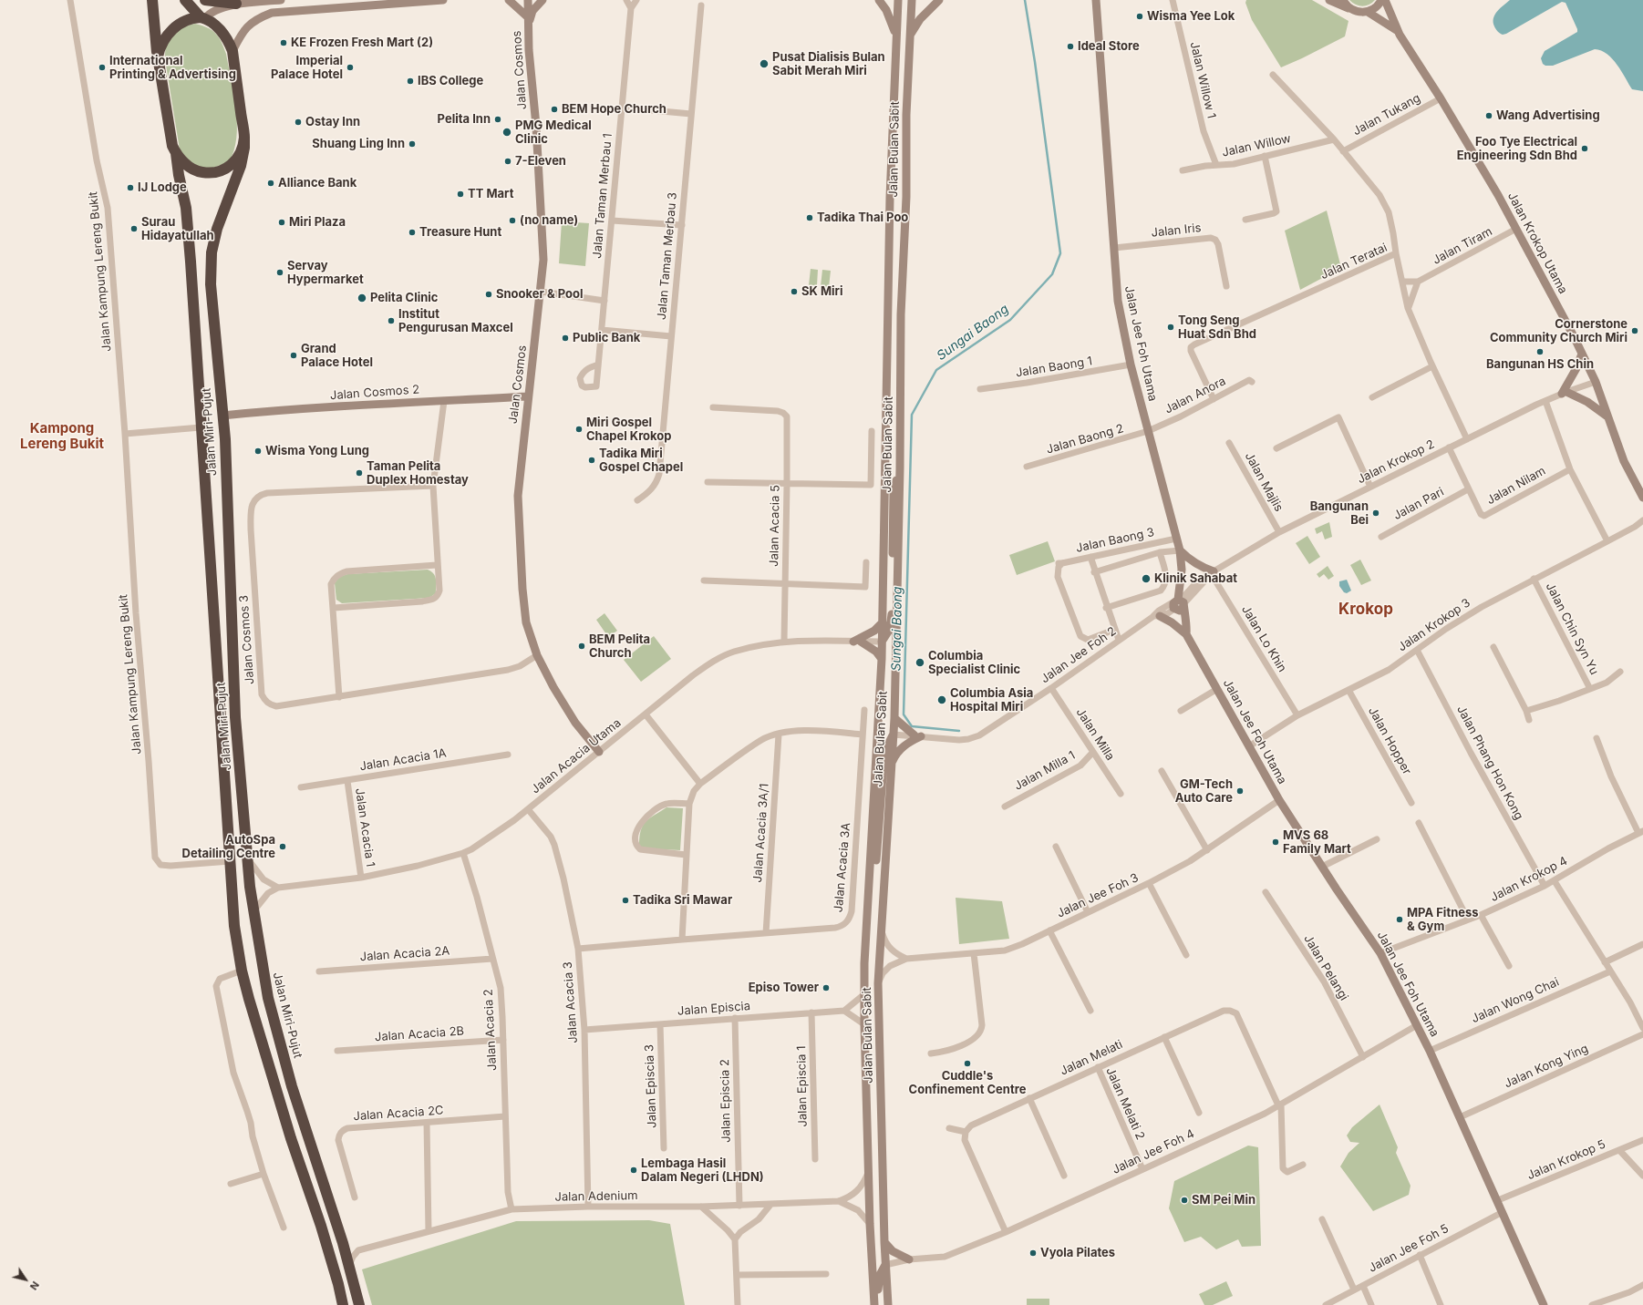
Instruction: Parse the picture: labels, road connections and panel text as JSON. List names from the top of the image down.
{
  "streets": {
    "highway": ["Jalan Miri-Pujut"],
    "main road": [
      "Jalan Cosmos",
      "Jalan Bulan Sabit",
      "Jalan Krokop Utama",
      "Jalan Jee Foh Utama",
      "Jalan Cosmos 2"
    ],
    "street": [
      "Jalan Willow 1",
      "Jalan Tukang",
      "Jalan Willow",
      "Jalan Taman Merbau 1",
      "Jalan Iris",
      "Jalan Tiram",
      "Jalan Taman Merbau 3",
      "Jalan Teratai",
      "Jalan Kampung Lereng Bukit",
      "Jalan Baong 1",
      "Jalan Anora",
      "Jalan Baong 2",
      "Jalan Krokop 2",
      "Jalan Majlis",
      "Jalan Nilam",
      "Jalan Pari",
      "Jalan Acacia 5",
      "Jalan Baong 3",
      "Jalan Krokop 3",
      "Jalan Chin Syn Yu",
      "Jalan Lo Khin",
      "Jalan Cosmos 3",
      "Jalan Jee Foh 2",
      "Jalan Milla",
      "Jalan Hopper",
      "Jalan Acacia Utama",
      "Jalan Acacia 1A",
      "Jalan Phang Hon Kong",
      "Jalan Milla 1",
      "Jalan Acacia 1",
      "Jalan Acacia 3A/1",
      "Jalan Acacia 3A",
      "Jalan Krokop 4",
      "Jalan Jee Foh 3",
      "Jalan Acacia 2A",
      "Jalan Pelangi",
      "Jalan Wong Chai",
      "Jalan Acacia 3",
      "Jalan Episcia",
      "Jalan Acacia 2",
      "Jalan Acacia 2B",
      "Jalan Melati",
      "Jalan Kong Ying",
      "Jalan Episcia 3",
      "Jalan Episcia 1",
      "Jalan Episcia 2",
      "Jalan Melati 2",
      "Jalan Acacia 2C",
      "Jalan Jee Foh 4",
      "Jalan Krokop 5",
      "Jalan Adenium",
      "Jalan Jee Foh 5"
    ]
  },
  "crossings": [
    ["Jalan Cosmos", "Jalan Cosmos 2"],
    ["Jalan Cosmos", "Jalan Cosmos 3"],
    ["Jalan Cosmos", "Jalan Acacia Utama"],
    ["Jalan Willow 1", "Jalan Willow"],
    ["Jalan Tukang", "Jalan Krokop Utama"],
    ["Jalan Bulan Sabit", "Jalan Jee Foh 2"],
    ["Jalan Bulan Sabit", "Jalan Acacia Utama"],
    ["Jalan Bulan Sabit", "Jalan Jee Foh 3"],
    ["Jalan Bulan Sabit", "Jalan Jee Foh 4"],
    ["Jalan Bulan Sabit", "Jalan Adenium"],
    ["Jalan Iris", "Jalan Jee Foh Utama"],
    ["Jalan Krokop Utama", "Jalan Tiram"],
    ["Jalan Krokop Utama", "Jalan Krokop 2"],
    ["Jalan Teratai", "Jalan Anora"],
    ["Jalan Teratai", "Jalan Krokop 2"],
    ["Jalan Kampung Lereng Bukit", "Jalan Miri-Pujut"],
    ["Jalan Jee Foh Utama", "Jalan Baong 1"],
    ["Jalan Jee Foh Utama", "Jalan Anora"],
    ["Jalan Jee Foh Utama", "Jalan Baong 2"],
    ["Jalan Jee Foh Utama", "Jalan Krokop 2"],
    ["Jalan Jee Foh Utama", "Jalan Baong 3"],
    ["Jalan Jee Foh Utama", "Jalan Krokop 3"],
    ["Jalan Jee Foh Utama", "Jalan Jee Foh 2"],
    ["Jalan Jee Foh Utama", "Jalan Krokop 4"],
    ["Jalan Jee Foh Utama", "Jalan Jee Foh 3"],
    ["Jalan Jee Foh Utama", "Jalan Wong Chai"],
    ["Jalan Jee Foh Utama", "Jalan Kong Ying"],
    ["Jalan Jee Foh Utama", "Jalan Jee Foh 4"],
    ["Jalan Jee Foh Utama", "Jalan Krokop 5"],
    ["Jalan Jee Foh Utama", "Jalan Jee Foh 5"],
    ["Jalan Cosmos 2", "Jalan Miri-Pujut"],
    ["Jalan Anora", "Jalan Baong 2"],
    ["Jalan Krokop 2", "Jalan Majlis"],
    ["Jalan Krokop 2", "Jalan Nilam"],
    ["Jalan Krokop 2", "Jalan Lo Khin"],
    ["Jalan Krokop 2", "Jalan Jee Foh 2"],
    ["Jalan Nilam", "Jalan Pari"],
    ["Jalan Acacia 5", "Jalan Acacia Utama"],
    ["Jalan Krokop 3", "Jalan Chin Syn Yu"],
    ["Jalan Krokop 3", "Jalan Lo Khin"],
    ["Jalan Krokop 3", "Jalan Hopper"],
    ["Jalan Krokop 3", "Jalan Phang Hon Kong"],
    ["Jalan Jee Foh 2", "Jalan Milla"],
    ["Jalan Milla", "Jalan Milla 1"],
    ["Jalan Acacia Utama", "Jalan Acacia 1"],
    ["Jalan Acacia Utama", "Jalan Acacia 3"],
    ["Jalan Acacia Utama", "Jalan Acacia 2"],
    ["Jalan Acacia 1A", "Jalan Acacia 1"],
    ["Jalan Phang Hon Kong", "Jalan Krokop 4"],
    ["Jalan Acacia 3A/1", "Jalan Acacia 3A"],
    ["Jalan Acacia 3A", "Jalan Acacia 3"],
    ["Jalan Acacia 2A", "Jalan Acacia 2"],
    ["Jalan Pelangi", "Jalan Jee Foh 4"],
    ["Jalan Acacia 3", "Jalan Episcia"],
    ["Jalan Acacia 3", "Jalan Adenium"],
    ["Jalan Episcia", "Jalan Episcia 3"],
    ["Jalan Episcia", "Jalan Episcia 1"],
    ["Jalan Episcia", "Jalan Episcia 2"],
    ["Jalan Acacia 2", "Jalan Acacia 2B"],
    ["Jalan Acacia 2", "Jalan Acacia 2C"],
    ["Jalan Acacia 2", "Jalan Adenium"],
    ["Jalan Melati", "Jalan Melati 2"],
    ["Jalan Melati", "Jalan Jee Foh 4"],
    ["Jalan Episcia 2", "Jalan Adenium"],
    ["Jalan Melati 2", "Jalan Jee Foh 4"]
  ],
  "districts": ["Kampong Lereng Bukit", "Krokop"],
  "water": ["Sungai Baong"],
  "places": [
    "Wisma Yee Lok",
    "KE Frozen Fresh Mart (2)",
    "Ideal Store",
    "Pusat Dialisis Bulan Sabit Merah Miri",
    "International Printing & Advertising",
    "Imperial Palace Hotel",
    "IBS College",
    "BEM Hope Church",
    "Wang Advertising",
    "Pelita Inn",
    "Ostay Inn",
    "PMG Medical Clinic",
    "Shuang Ling Inn",
    "Foo Tye Electrical Engineering Sdn Bhd",
    "7-Eleven",
    "Alliance Bank",
    "IJ Lodge",
    "TT Mart",
    "Tadika Thai Poo",
    "(no name)",
    "Miri Plaza",
    "Surau Hidayatullah",
    "Treasure Hunt",
    "Servay Hypermarket",
    "SK Miri",
    "Snooker & Pool",
    "Pelita Clinic",
    "Institut Pengurusan Maxcel",
    "Tong Seng Huat Sdn Bhd",
    "Cornerstone Community Church Miri",
    "Public Bank",
    "Bangunan HS Chin",
    "Grand Palace Hotel",
    "Miri Gospel Chapel Krokop",
    "Wisma Yong Lung",
    "Tadika Miri Gospel Chapel",
    "Taman Pelita Duplex Homestay",
    "Bangunan Bei",
    "Klinik Sahabat",
    "BEM Pelita Church",
    "Columbia Specialist Clinic",
    "Columbia Asia Hospital Miri",
    "GM-Tech Auto Care",
    "MVS 68 Family Mart",
    "AutoSpa Detailing Centre",
    "Tadika Sri Mawar",
    "MPA Fitness & Gym",
    "Episo Tower",
    "Cuddle's Confinement Centre",
    "Lembaga Hasil Dalam Negeri (LHDN)",
    "SM Pei Min",
    "Vyola Pilates"
  ],
  "north": "bottom right"
}
